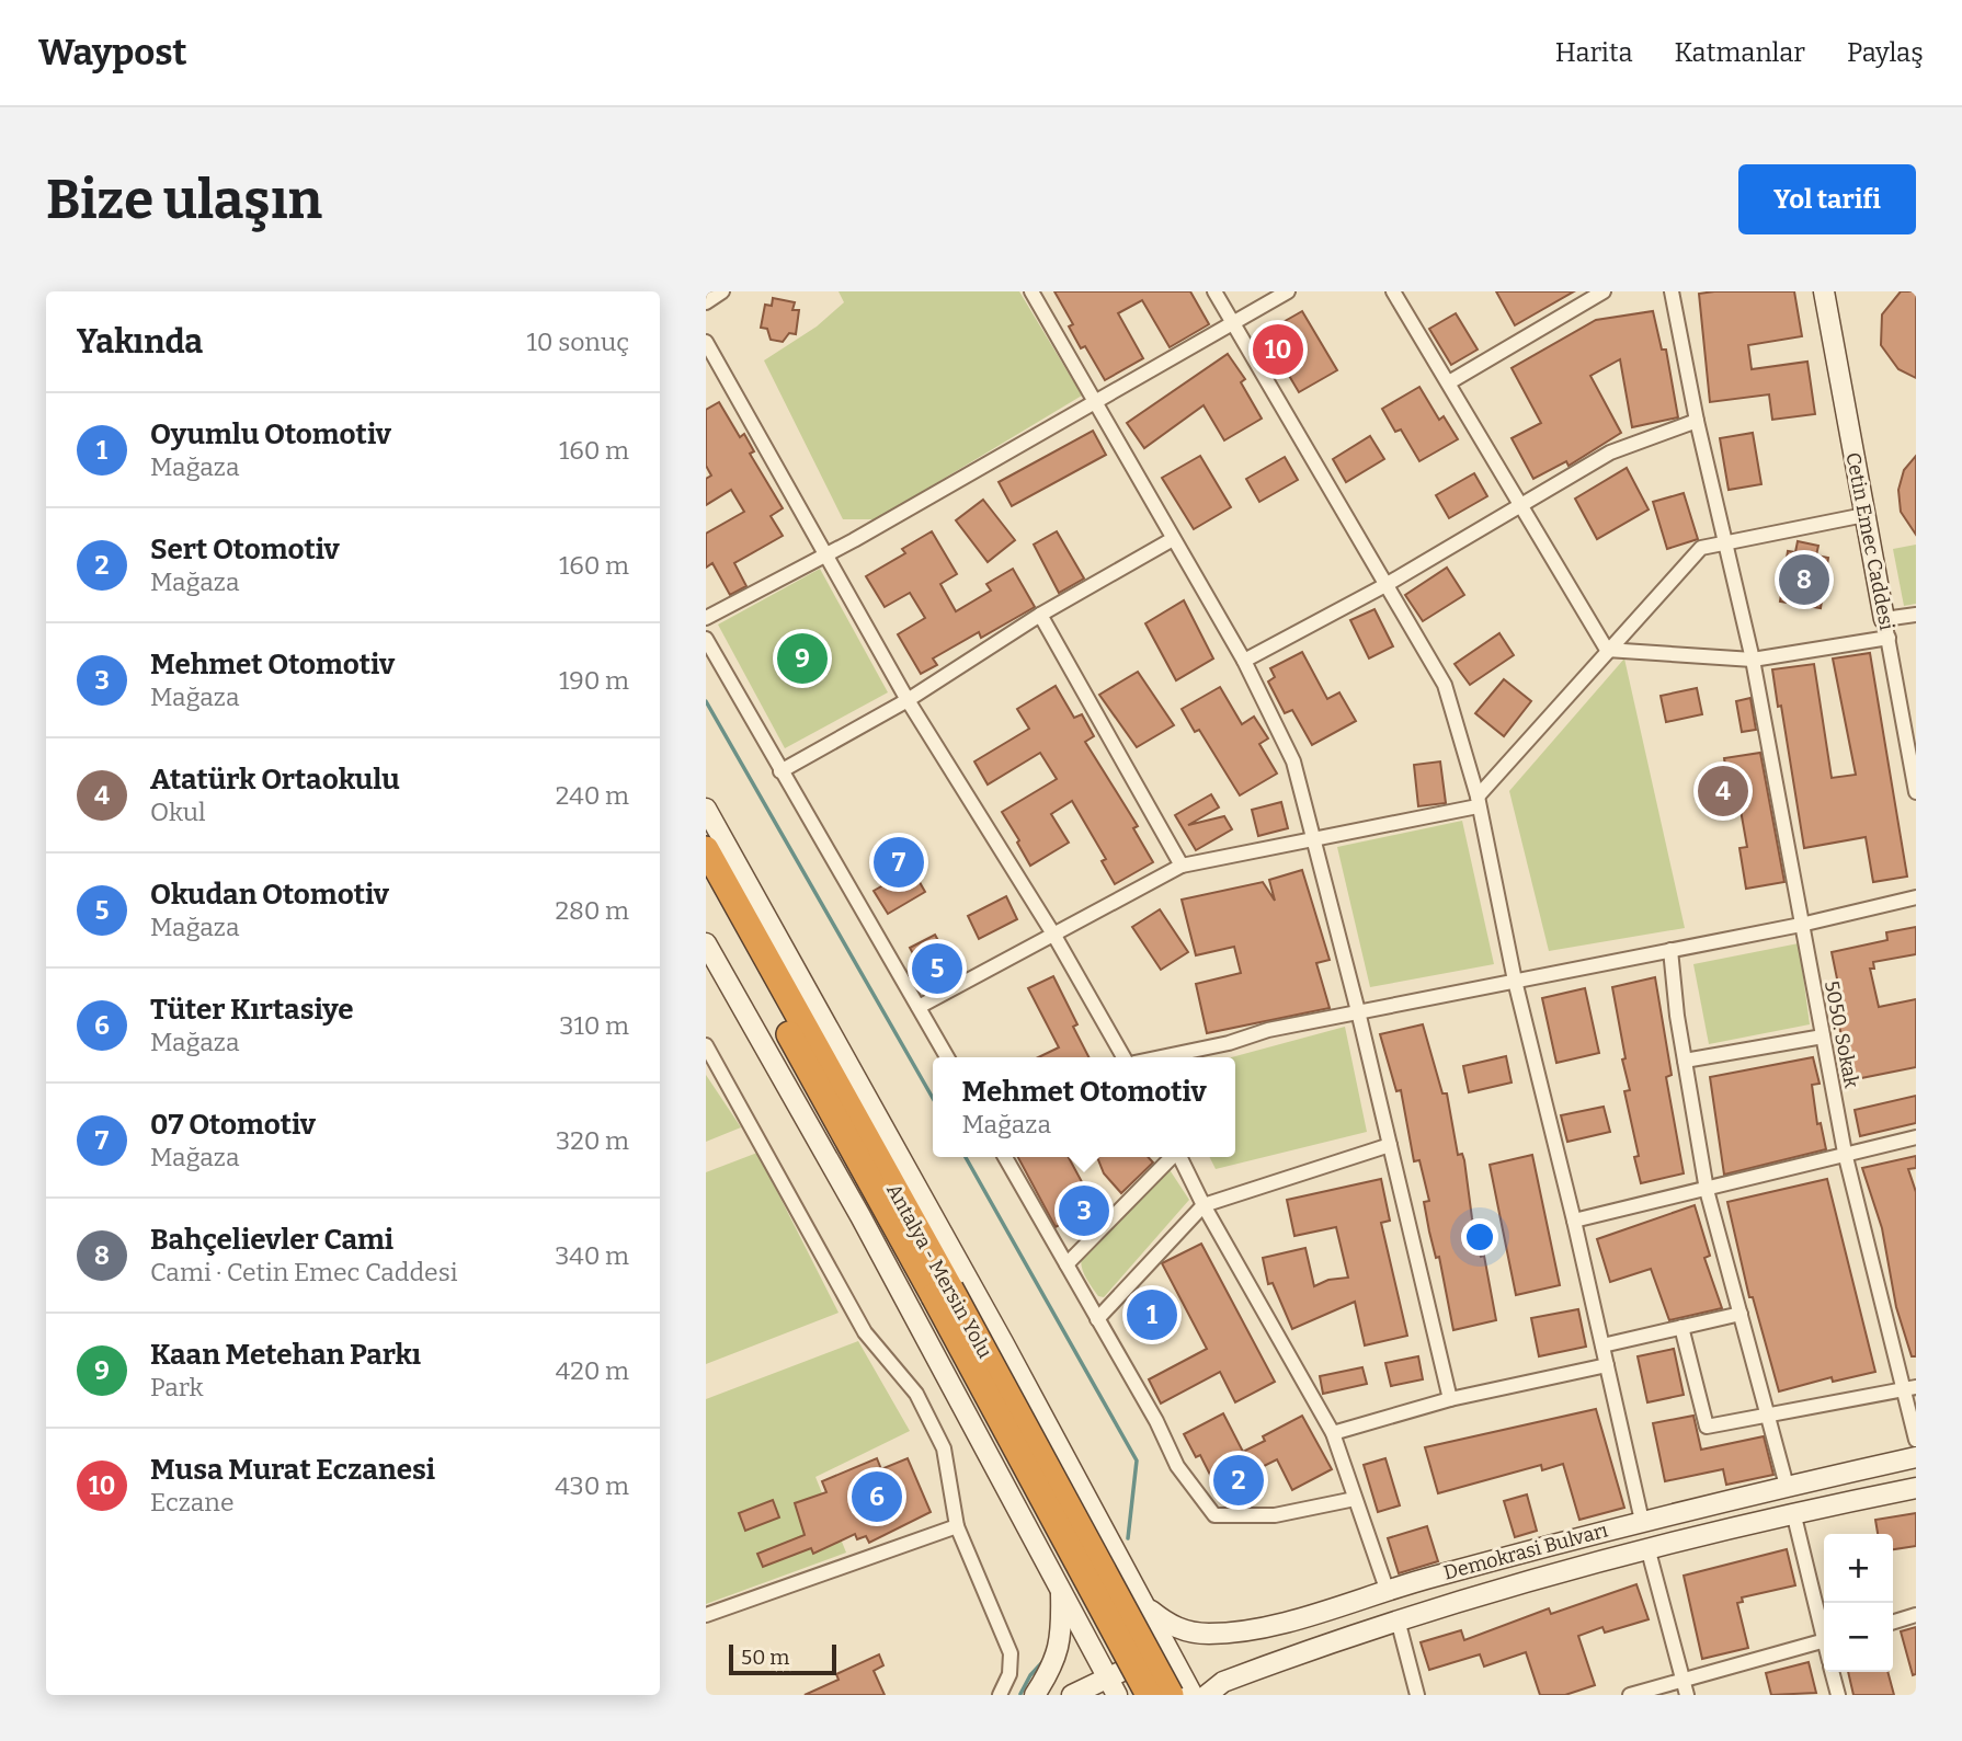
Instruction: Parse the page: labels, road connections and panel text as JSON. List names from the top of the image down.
{
  "streets": {
    "highway": ["Antalya - Mersin Yolu"],
    "street": ["Cetin Emec Caddesi", "5050. Sokak", "Demokrasi Bulvarı"]
  },
  "scale_bar": "50 m",
  "page": {
    "header": "Waypost",
    "nav": ["Harita", "Katmanlar", "Paylaş"],
    "buttons": "Yol tarifi",
    "title": "Bize ulaşın",
    "heading": ["Yakında", "10 sonuç"],
    "pins": [
      "10",
      "8",
      "9",
      "4",
      "7",
      "5",
      "3",
      "1",
      "2",
      "6"
    ],
    "list": [
      {
        "mark": "1",
        "name": "Oyumlu Otomotiv",
        "note": "Mağaza",
        "value": "160 m"
      },
      {
        "mark": "2",
        "name": "Sert Otomotiv",
        "note": "Mağaza",
        "value": "160 m"
      },
      {
        "mark": "3",
        "name": "Mehmet Otomotiv",
        "note": "Mağaza",
        "value": "190 m"
      },
      {
        "mark": "4",
        "name": "Atatürk Ortaokulu",
        "note": "Okul",
        "value": "240 m"
      },
      {
        "mark": "5",
        "name": "Okudan Otomotiv",
        "note": "Mağaza",
        "value": "280 m"
      },
      {
        "mark": "6",
        "name": "Tüter Kırtasiye",
        "note": "Mağaza",
        "value": "310 m"
      },
      {
        "mark": "7",
        "name": "07 Otomotiv",
        "note": "Mağaza",
        "value": "320 m"
      },
      {
        "mark": "8",
        "name": "Bahçelievler Cami",
        "note": "Cami · Cetin Emec Caddesi",
        "value": "340 m"
      },
      {
        "mark": "9",
        "name": "Kaan Metehan Parkı",
        "note": "Park",
        "value": "420 m"
      },
      {
        "mark": "10",
        "name": "Musa Murat Eczanesi",
        "note": "Eczane",
        "value": "430 m"
      }
    ],
    "popup": ["Mehmet Otomotiv", "Mağaza"],
    "map_buttons": ["+", "−"],
    "scale": "50 m"
  }
}
